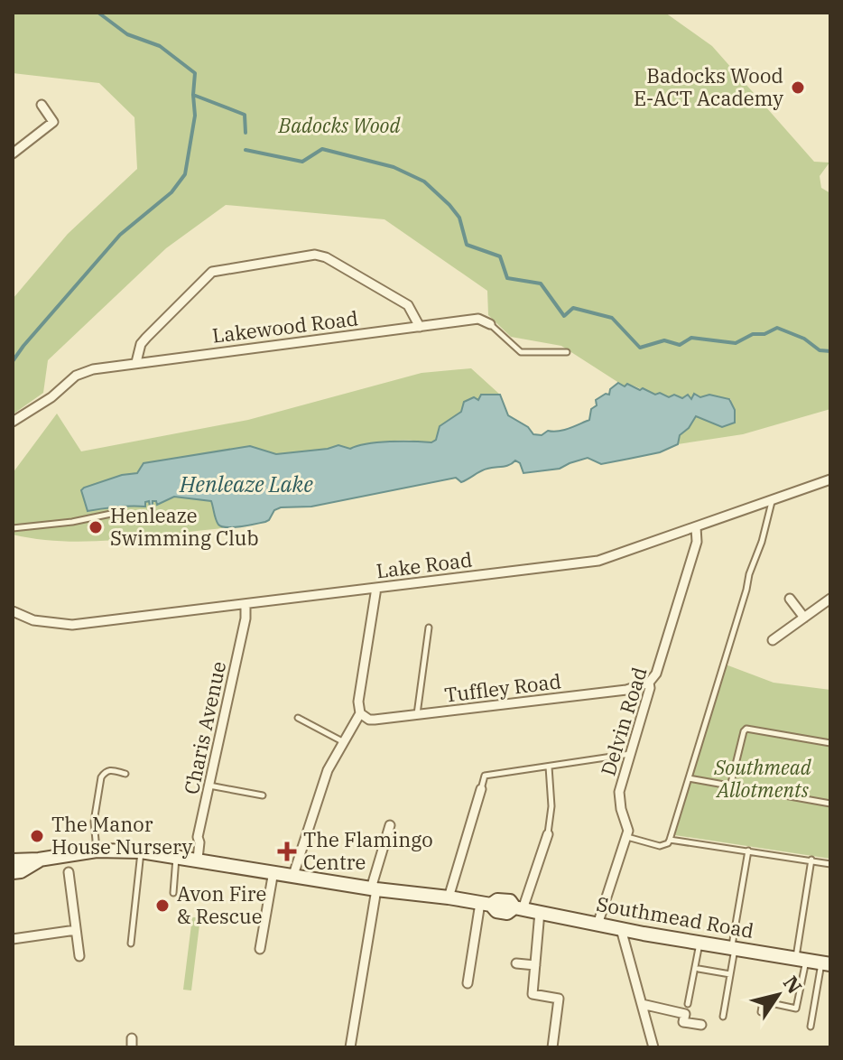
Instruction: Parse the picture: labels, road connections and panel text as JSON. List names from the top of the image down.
{
  "streets": {
    "main road": ["Southmead Road"],
    "street": [
      "Lakewood Road",
      "Lake Road",
      "Tuffley Road",
      "Delvin Road",
      "Charis Avenue"
    ]
  },
  "crossings": [
    ["Lake Road", "Delvin Road"],
    ["Lake Road", "Charis Avenue"],
    ["Tuffley Road", "Delvin Road"],
    ["Delvin Road", "Southmead Road"],
    ["Charis Avenue", "Southmead Road"]
  ],
  "water": ["Henleaze Lake"],
  "parks": ["Badocks Wood", "Southmead Allotments"],
  "places": {
    "other": [
      "Badocks Wood E-ACT Academy",
      "Henleaze Swimming Club",
      "The Manor House Nursery",
      "Avon Fire & Rescue"
    ],
    "health": ["The Flamingo Centre"]
  },
  "north": "top right"
}
